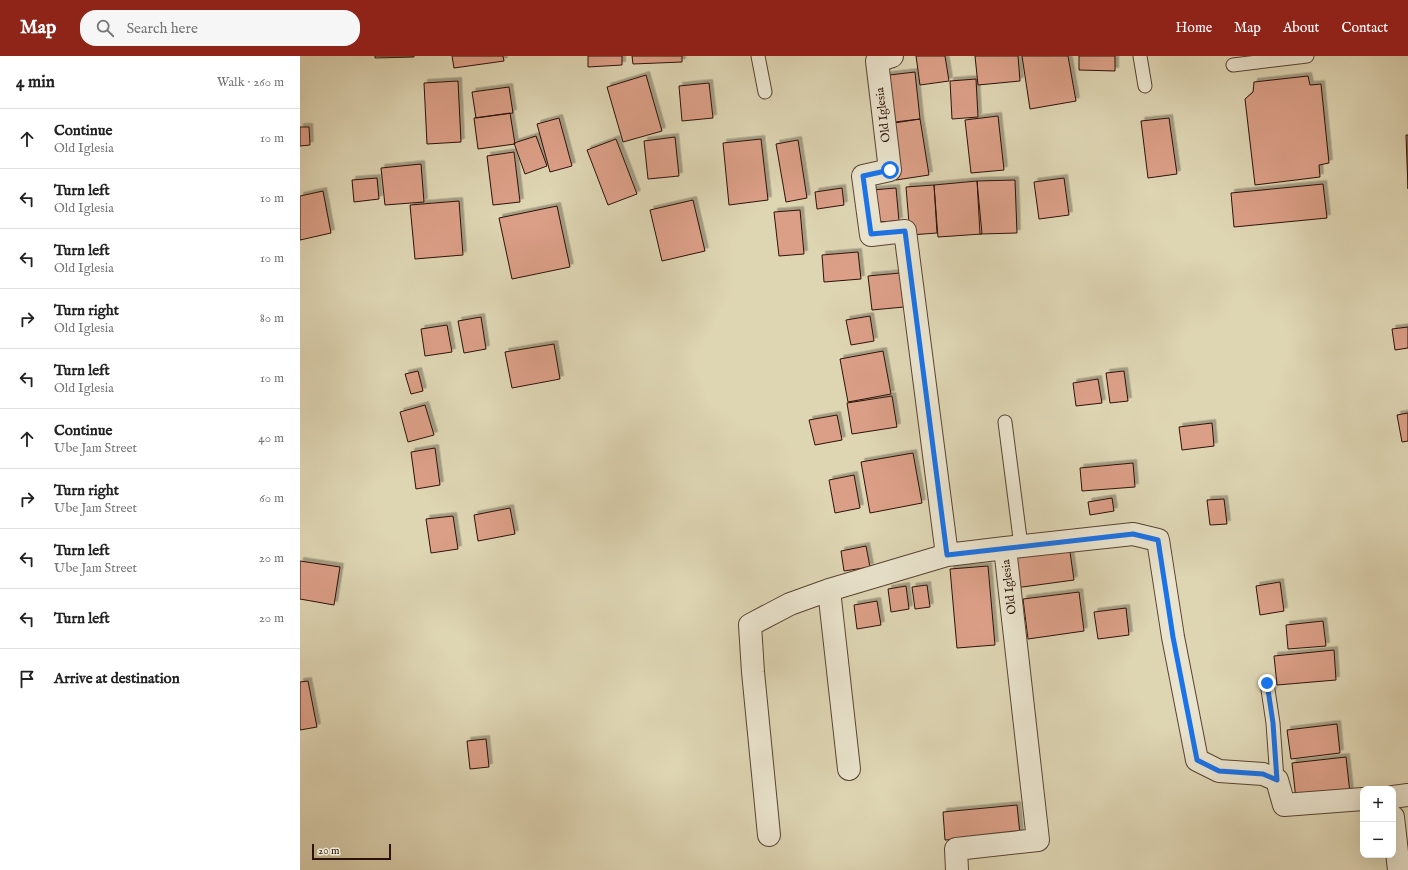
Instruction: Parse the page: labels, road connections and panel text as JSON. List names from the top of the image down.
{
  "streets": {
    "street": ["Old Iglesia"]
  },
  "scale_bar": "20 m",
  "page": {
    "header": "Map",
    "search": "Search here",
    "nav": [
      "Home",
      "Map",
      "About",
      "Contact"
    ],
    "heading": ["4 min", "Walk · 260 m"],
    "list": [
      ["Continue", "Old Iglesia", "10 m"],
      ["Turn left", "Old Iglesia", "10 m"],
      ["Turn left", "Old Iglesia", "10 m"],
      ["Turn right", "Old Iglesia", "80 m"],
      ["Turn left", "Old Iglesia", "10 m"],
      ["Continue", "Ube Jam Street", "40 m"],
      ["Turn right", "Ube Jam Street", "60 m"],
      ["Turn left", "Ube Jam Street", "20 m"],
      ["Turn left", "20 m"],
      "Arrive at destination"
    ],
    "map_buttons": ["+", "−"],
    "scale": "20 m"
  }
}
